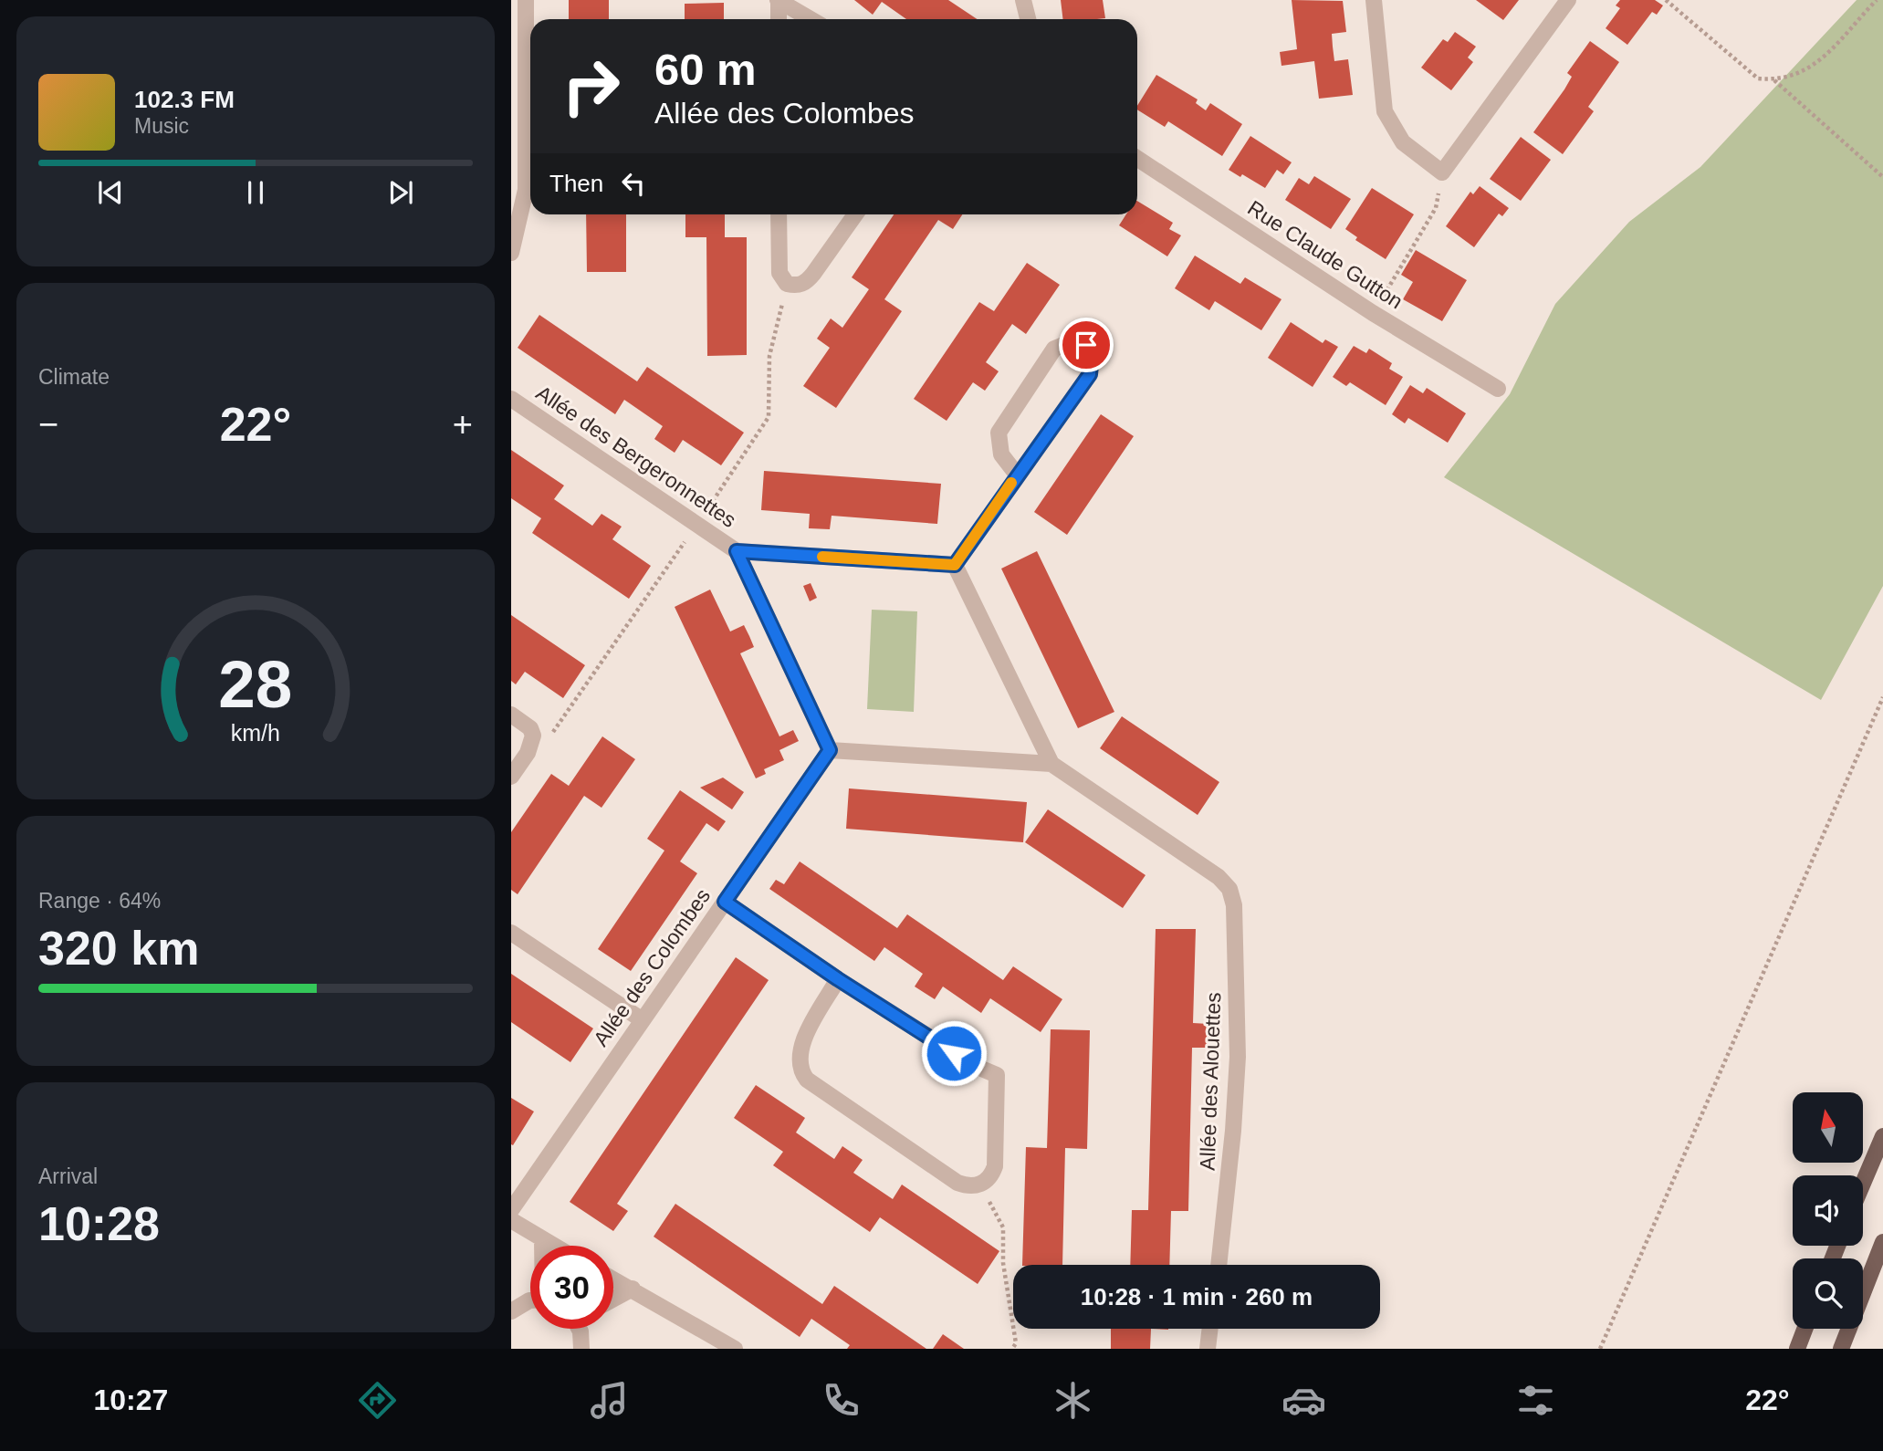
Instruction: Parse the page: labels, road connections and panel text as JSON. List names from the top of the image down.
{
  "streets": {
    "street": [
      "Rue Claude Gutton",
      "Allée des Bergeronnettes",
      "Allée des Colombes",
      "Allée des Alouettes"
    ]
  },
  "crossings": [
    ["Allée des Bergeronnettes", "Allée des Colombes"]
  ],
  "north": "top",
  "page": {
    "turn": ["60 m", "Allée des Colombes"],
    "song": ["102.3 FM", "Music"],
    "then": "Then",
    "tile": [
      "Climate",
      ["Range · 64%", "320 km"],
      ["Arrival", "10:28"]
    ],
    "heat": ["−", "22°", "+"],
    "limit": "30",
    "trip": "10:28 · 1 min · 260 m",
    "tabs": ["10:27", "22°"],
    "gauge": ["28", "km/h"]
  }
}
